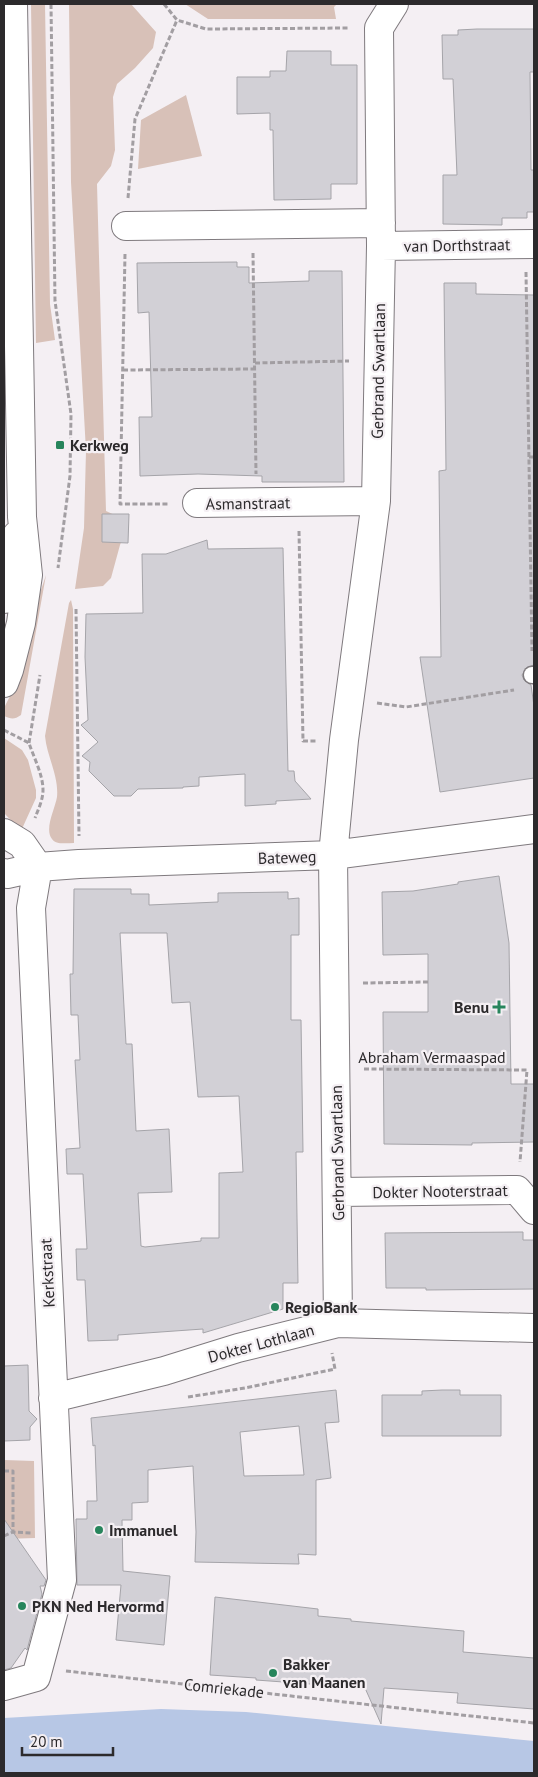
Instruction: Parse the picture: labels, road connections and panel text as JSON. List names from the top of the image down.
{
  "streets": {
    "street": [
      "van Dorthstraat",
      "Gerbrand Swartlaan",
      "Asmanstraat",
      "Bateweg",
      "Dokter Nooterstraat",
      "Kerkstraat",
      "Dokter Lothlaan"
    ],
    "path": ["Abraham Vermaaspad", "Comriekade"]
  },
  "crossings": [
    ["van Dorthstraat", "Gerbrand Swartlaan"],
    ["Gerbrand Swartlaan", "Asmanstraat"],
    ["Gerbrand Swartlaan", "Bateweg"],
    ["Gerbrand Swartlaan", "Abraham Vermaaspad"],
    ["Gerbrand Swartlaan", "Dokter Nooterstraat"],
    ["Gerbrand Swartlaan", "Dokter Lothlaan"],
    ["Bateweg", "Kerkstraat"],
    ["Abraham Vermaaspad", "Dokter Nooterstraat"],
    ["Kerkstraat", "Dokter Lothlaan"],
    ["Kerkstraat", "Comriekade"]
  ],
  "places": {
    "transit": ["Kerkweg"],
    "health": ["Benu"],
    "other": [
      "RegioBank",
      "Immanuel",
      "PKN Ned Hervormd",
      "Bakker van Maanen"
    ]
  },
  "scale_bar": "20 m"
}
